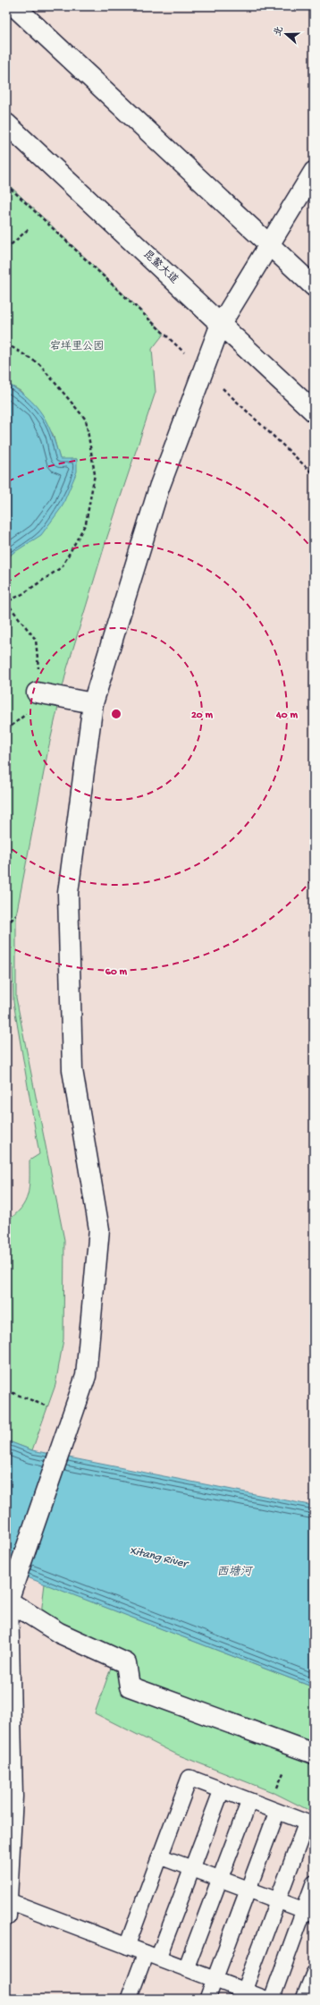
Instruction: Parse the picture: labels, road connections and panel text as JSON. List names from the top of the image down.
{
  "streets": {
    "street": ["昆鳌大道"]
  },
  "water": ["Xitang River", "西塘河"],
  "parks": ["宕垟里公园"],
  "north": "left",
  "rings": ["20 m", "40 m", "60 m"]
}
